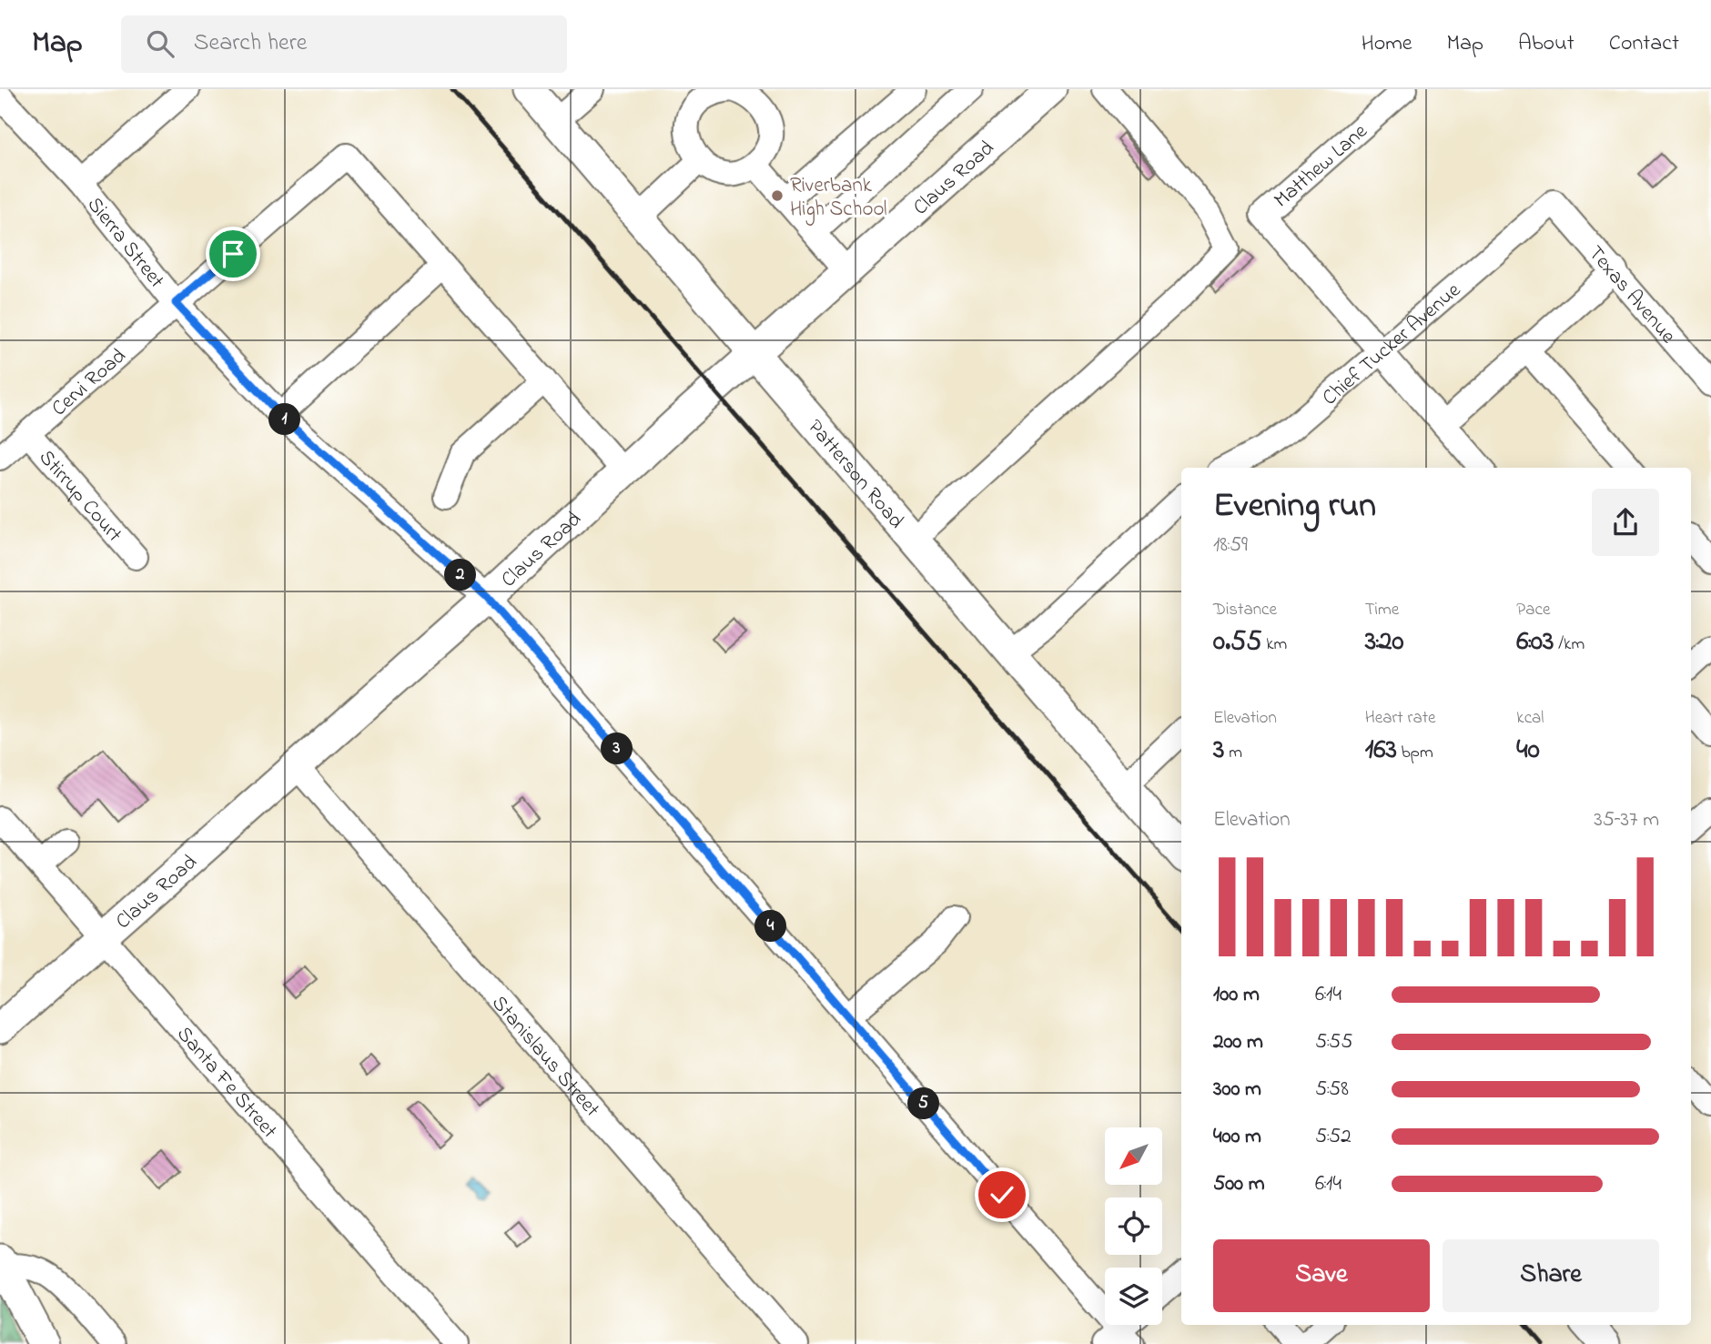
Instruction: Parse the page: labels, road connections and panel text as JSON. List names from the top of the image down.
{
  "streets": {
    "main road": ["Claus Road", "Patterson Road"],
    "street": [
      "Matthew Lane",
      "Sierra Street",
      "Texas Avenue",
      "Chief Tucker Avenue",
      "Cervi Road",
      "Stirrup Court",
      "Stanislaus Street",
      "Santa Fe Street"
    ]
  },
  "crossings": [
    ["Matthew Lane", "Chief Tucker Avenue"],
    ["Claus Road", "Sierra Street"],
    ["Claus Road", "Patterson Road"],
    ["Claus Road", "Stanislaus Street"],
    ["Claus Road", "Santa Fe Street"],
    ["Sierra Street", "Cervi Road"],
    ["Texas Avenue", "Chief Tucker Avenue"],
    ["Cervi Road", "Stirrup Court"]
  ],
  "places": ["Riverbank High School"],
  "north": "bottom left",
  "page": {
    "header": "Map",
    "search": "Search here",
    "nav": [
      "Home",
      "Map",
      "About",
      "Contact"
    ],
    "pins": [
      "1",
      "2",
      "3",
      "4",
      "5"
    ],
    "heading": ["Evening run", "18:59"],
    "stats": [
      ["Distance", "0.55 km"],
      ["Time", "3:20"],
      ["Pace", "6:03 /km"],
      ["Elevation", "3 m"],
      ["Heart rate", "163 bpm"],
      ["kcal", "40"]
    ],
    "chart": ["Elevation", "35–37 m"],
    "list": [
      {
        "name": "100 m",
        "note": "6:14"
      },
      {
        "name": "200 m",
        "note": "5:55"
      },
      {
        "name": "300 m",
        "note": "5:58"
      },
      {
        "name": "400 m",
        "note": "5:52"
      },
      {
        "name": "500 m",
        "note": "6:14"
      }
    ],
    "buttons": ["Save", "Share"]
  }
}
